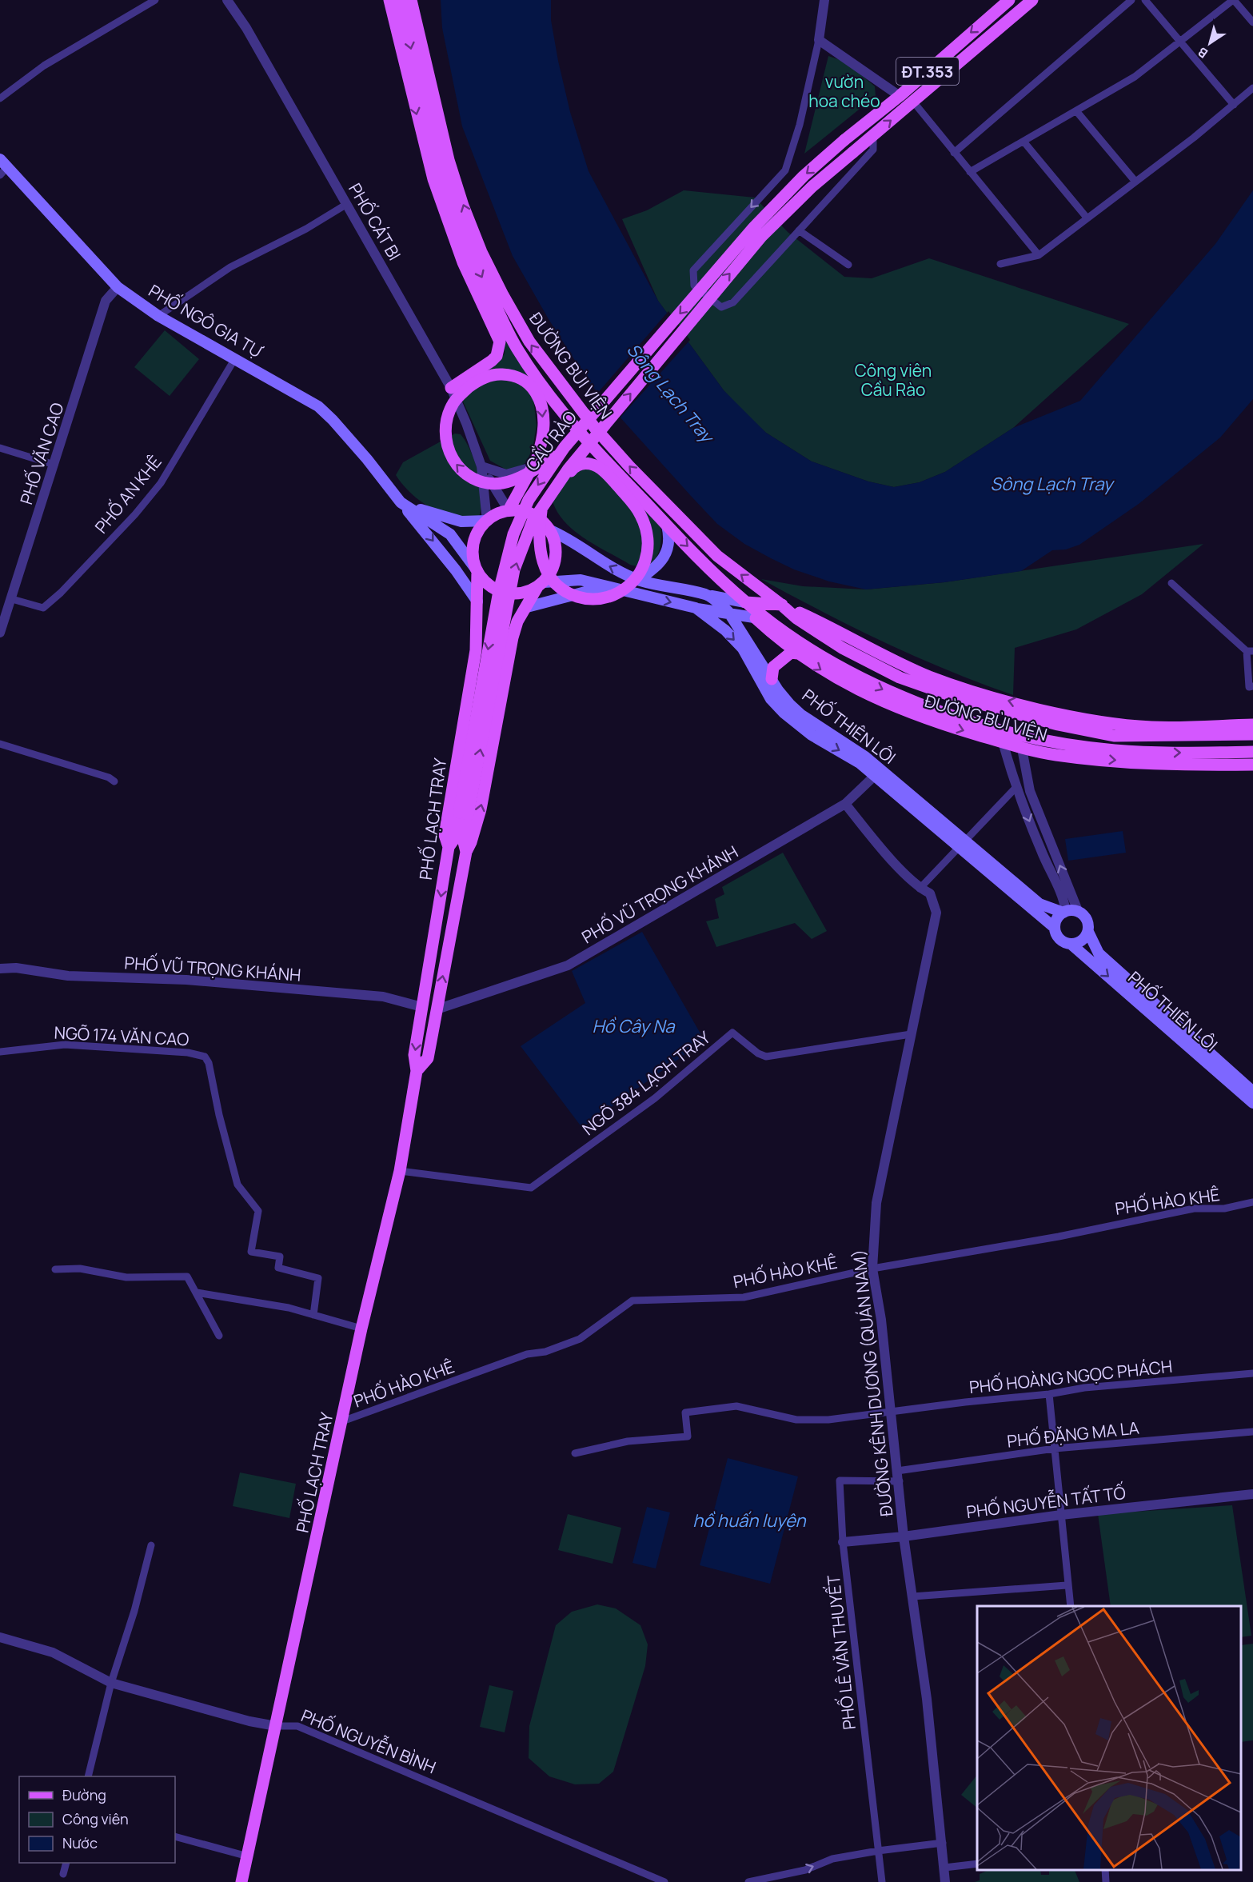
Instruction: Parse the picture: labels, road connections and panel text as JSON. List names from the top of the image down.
{
  "streets": {
    "main road": [
      "ĐT.353",
      "PHỐ NGÔ GIA TỰ",
      "ĐƯỜNG BÙI VIỆN",
      "CẦU RÀO",
      "PHỐ THIÊN LÔI",
      "PHỐ LẠCH TRAY"
    ],
    "street": [
      "PHỐ CÁT BI",
      "PHỐ VĂN CAO",
      "PHỐ AN KHÊ",
      "PHỐ VŨ TRỌNG KHÁNH",
      "NGÕ 174 VĂN CAO",
      "NGÕ 384 LẠCH TRAY",
      "PHỐ HÀO KHÊ",
      "PHỐ HOÀNG NGỌC PHÁCH",
      "ĐƯỜNG KÊNH DƯƠNG (QUÁN NAM)",
      "PHỐ ĐẶNG MA LA",
      "PHỐ NGUYỄN TẤT TỐ",
      "PHỐ LÊ VĂN THUYẾT",
      "PHỐ NGUYỄN BÌNH"
    ]
  },
  "crossings": [
    ["ĐT.353", "CẦU RÀO"],
    ["PHỐ CÁT BI", "PHỐ NGÔ GIA TỰ"],
    ["PHỐ CÁT BI", "ĐƯỜNG BÙI VIỆN"],
    ["PHỐ CÁT BI", "PHỐ THIÊN LÔI"],
    ["PHỐ CÁT BI", "PHỐ LẠCH TRAY"],
    ["PHỐ NGÔ GIA TỰ", "PHỐ VĂN CAO"],
    ["PHỐ NGÔ GIA TỰ", "PHỐ AN KHÊ"],
    ["PHỐ NGÔ GIA TỰ", "PHỐ THIÊN LÔI"],
    ["PHỐ NGÔ GIA TỰ", "PHỐ LẠCH TRAY"],
    ["CẦU RÀO", "PHỐ LẠCH TRAY"],
    ["PHỐ VĂN CAO", "PHỐ AN KHÊ"],
    ["PHỐ THIÊN LÔI", "PHỐ LẠCH TRAY"],
    ["PHỐ THIÊN LÔI", "PHỐ VŨ TRỌNG KHÁNH"],
    ["PHỐ LẠCH TRAY", "PHỐ VŨ TRỌNG KHÁNH"],
    ["PHỐ LẠCH TRAY", "NGÕ 384 LẠCH TRAY"],
    ["PHỐ LẠCH TRAY", "PHỐ HÀO KHÊ"],
    ["PHỐ LẠCH TRAY", "PHỐ NGUYỄN BÌNH"],
    ["PHỐ VŨ TRỌNG KHÁNH", "ĐƯỜNG KÊNH DƯƠNG (QUÁN NAM)"],
    ["NGÕ 384 LẠCH TRAY", "ĐƯỜNG KÊNH DƯƠNG (QUÁN NAM)"],
    ["PHỐ HÀO KHÊ", "ĐƯỜNG KÊNH DƯƠNG (QUÁN NAM)"],
    ["PHỐ HOÀNG NGỌC PHÁCH", "ĐƯỜNG KÊNH DƯƠNG (QUÁN NAM)"],
    ["ĐƯỜNG KÊNH DƯƠNG (QUÁN NAM)", "PHỐ ĐẶNG MA LA"],
    ["ĐƯỜNG KÊNH DƯƠNG (QUÁN NAM)", "PHỐ NGUYỄN TẤT TỐ"],
    ["ĐƯỜNG KÊNH DƯƠNG (QUÁN NAM)", "PHỐ LÊ VĂN THUYẾT"],
    ["PHỐ NGUYỄN TẤT TỐ", "PHỐ LÊ VĂN THUYẾT"]
  ],
  "water": ["Sông Lạch Tray", "Hồ Cây Na", "hồ huấn luyện"],
  "parks": ["vườn hoa chéo", "Công viên Cầu Rào"],
  "legend": ["Đường", "Công viên", "Nước"],
  "north": "bottom left"
}
